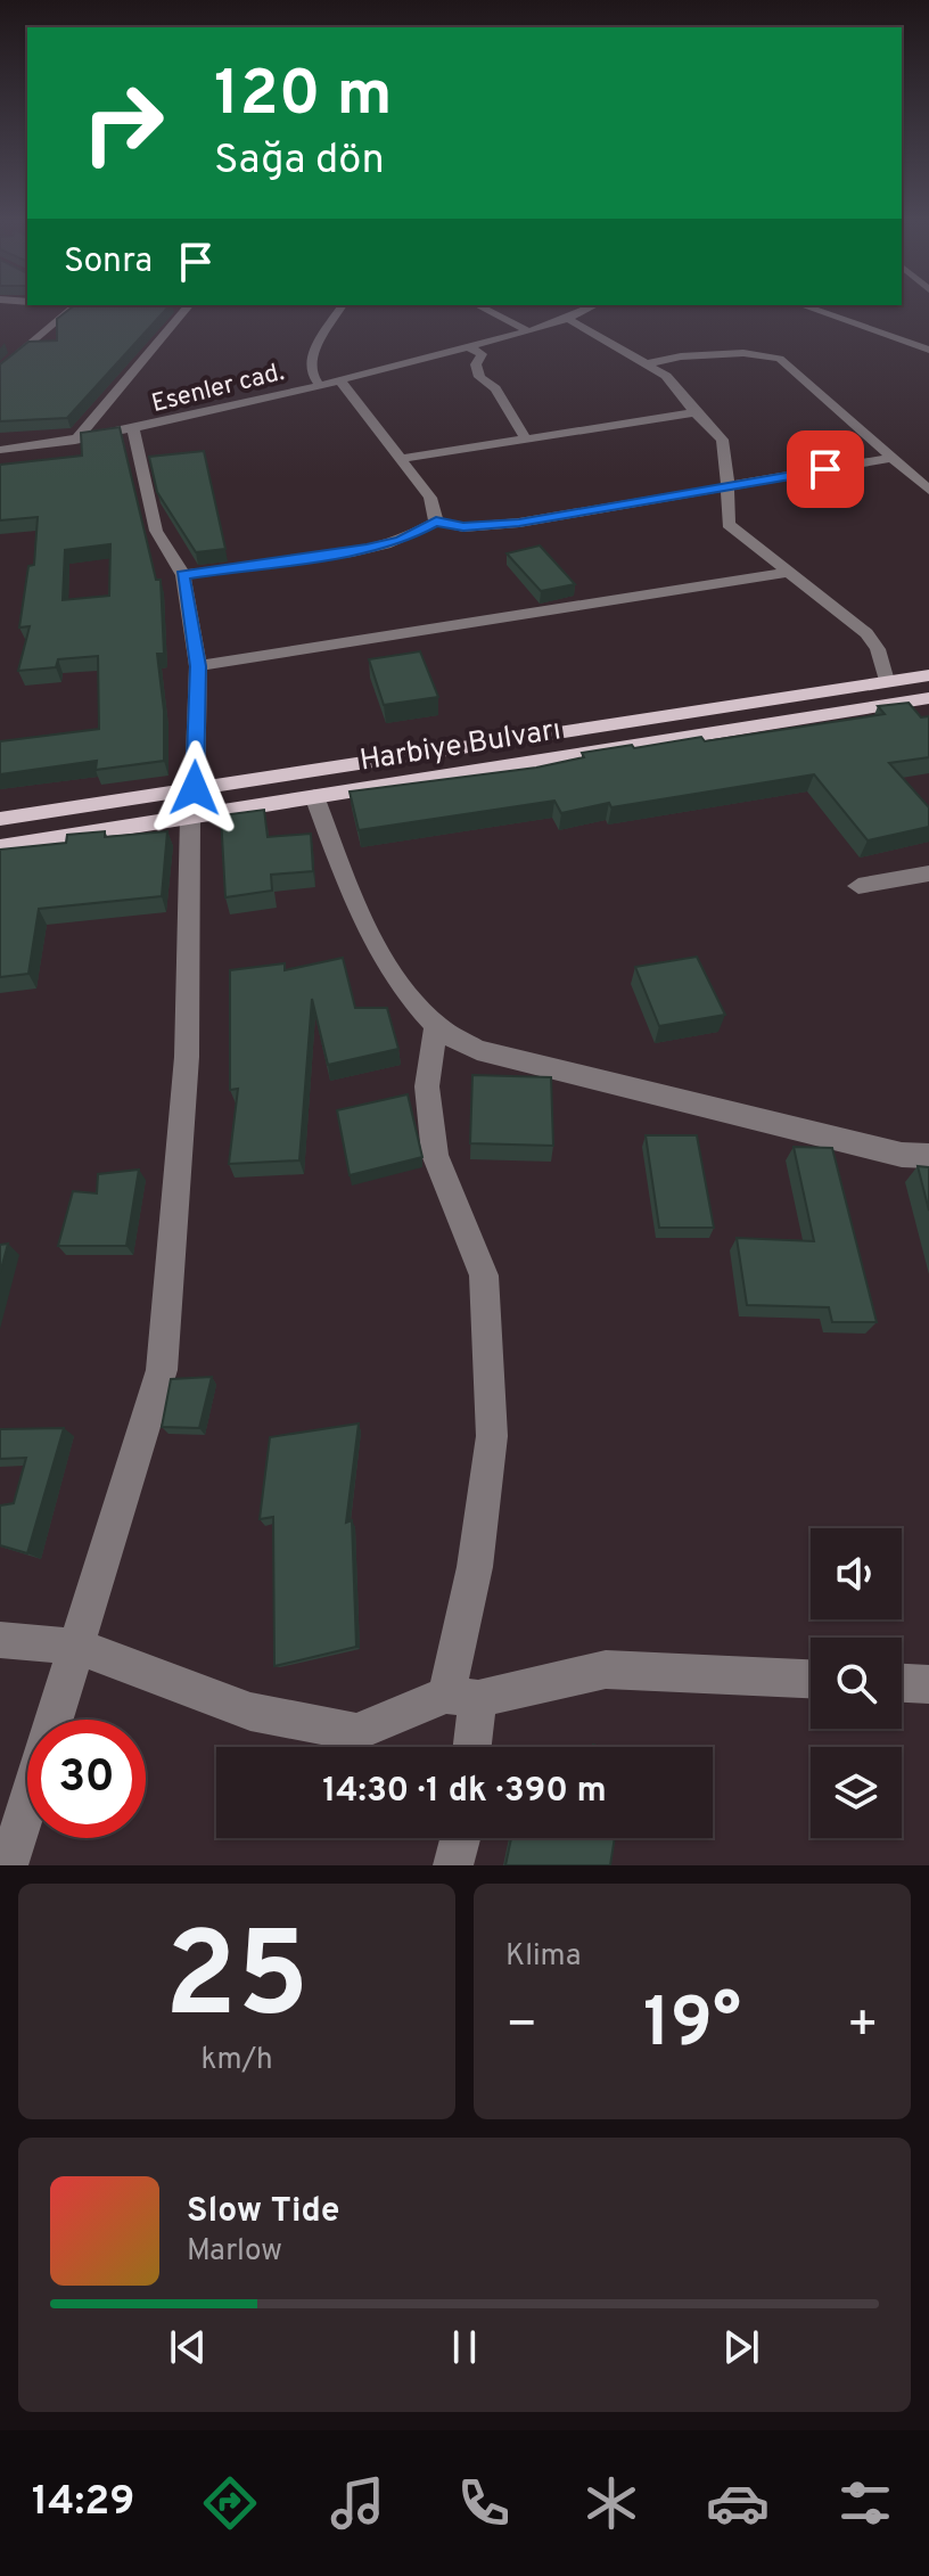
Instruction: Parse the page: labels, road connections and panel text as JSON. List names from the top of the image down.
{
  "streets": {
    "main road": ["Harbiye Bulvarı"],
    "street": ["Esenler cad."]
  },
  "page": {
    "turn": ["120 m", "Sağa dön"],
    "then": "Sonra",
    "limit": "30",
    "trip": "14:30 · 1 dk · 390 m",
    "tile": [
      ["25", "km/h"],
      "Klima"
    ],
    "heat": ["−", "19°", "+"],
    "song": ["Slow Tide", "Marlow"],
    "tabs": "14:29"
  }
}
